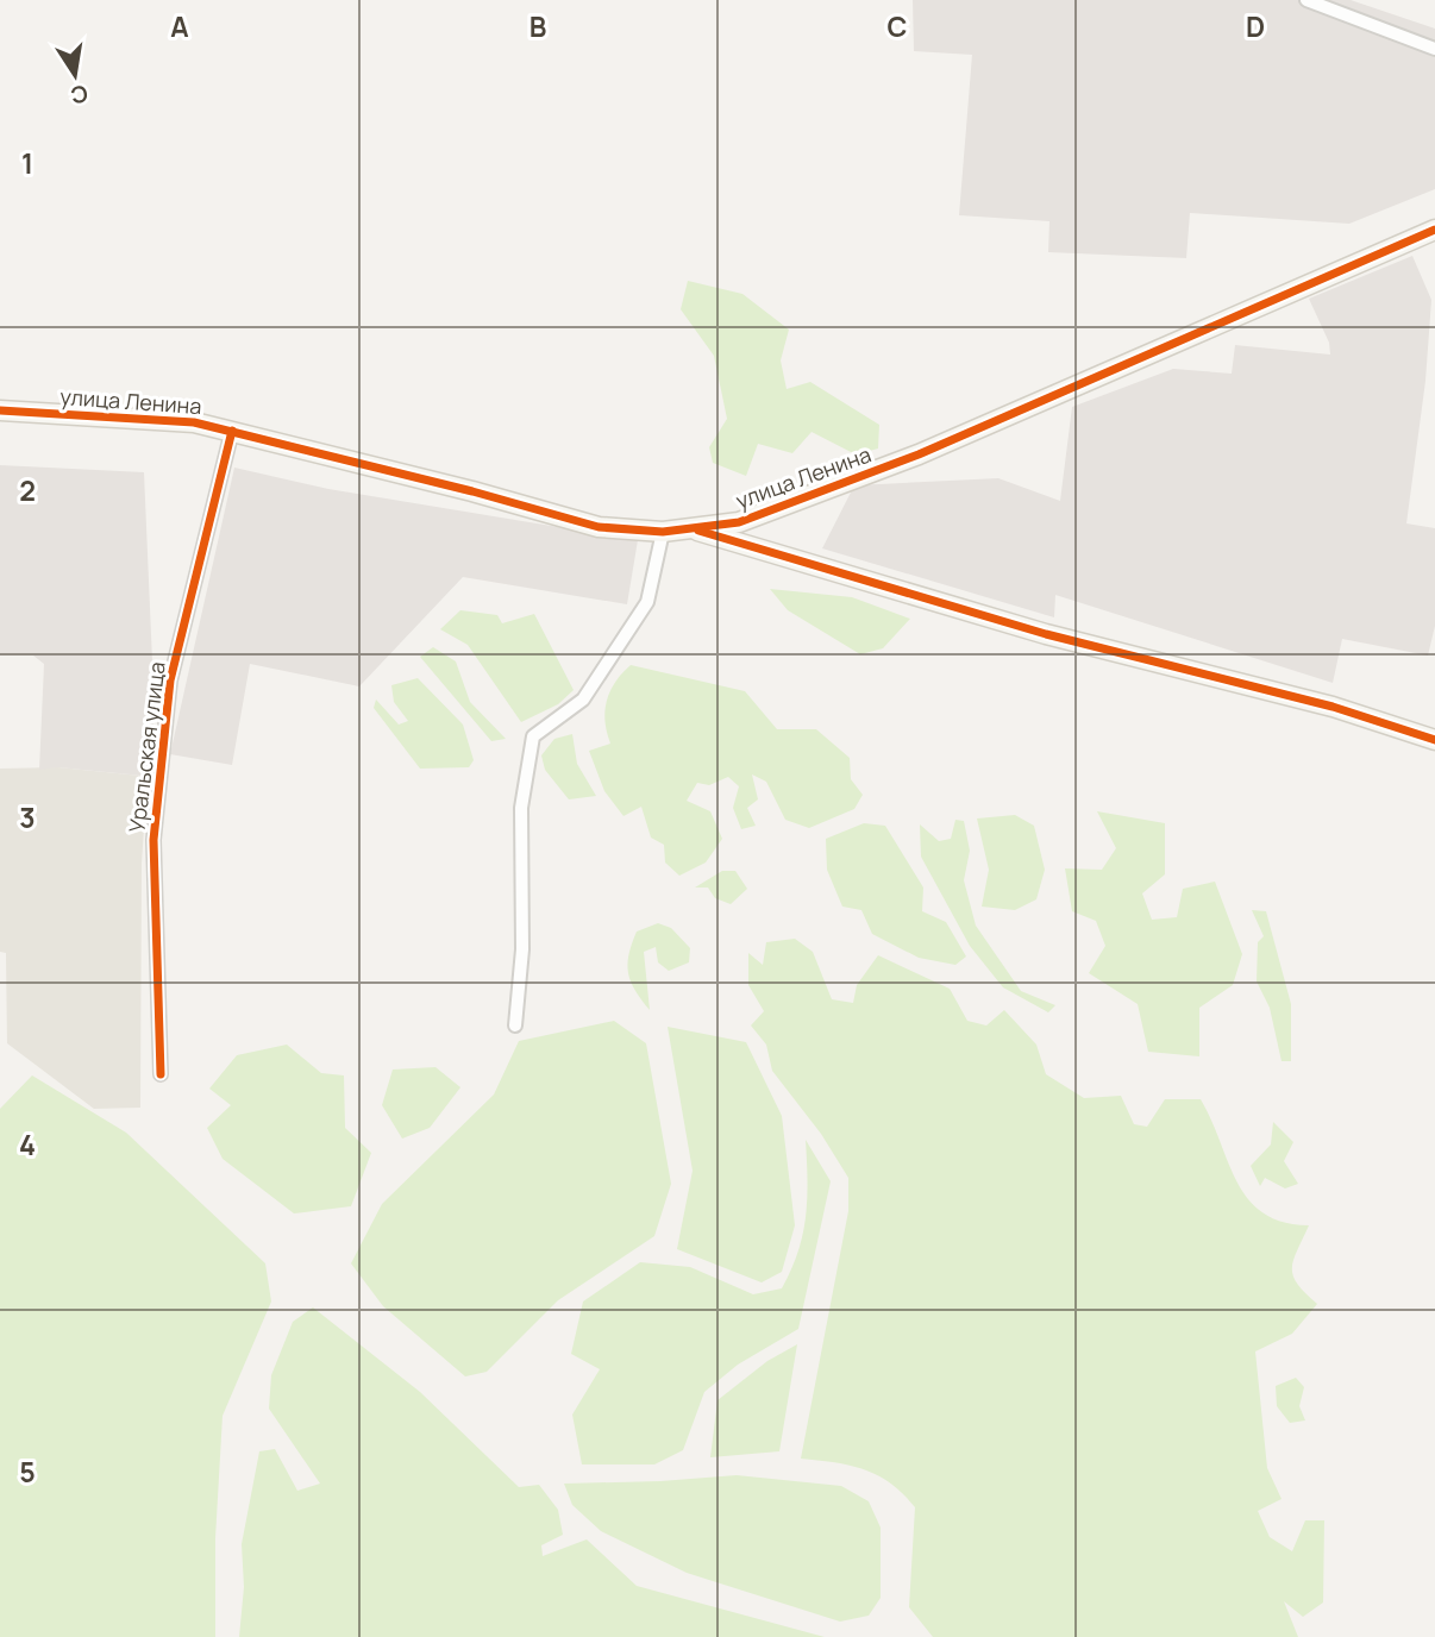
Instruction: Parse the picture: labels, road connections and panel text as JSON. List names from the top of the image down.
{
  "streets": {
    "street": ["улица Ленина", "Уральская улица"]
  },
  "crossings": [
    ["улица Ленина", "Уральская улица"]
  ],
  "north": "bottom",
  "grid": {
    "columns": [
      "A",
      "B",
      "C",
      "D"
    ],
    "rows": [
      "1",
      "2",
      "3",
      "4",
      "5"
    ]
  }
}
